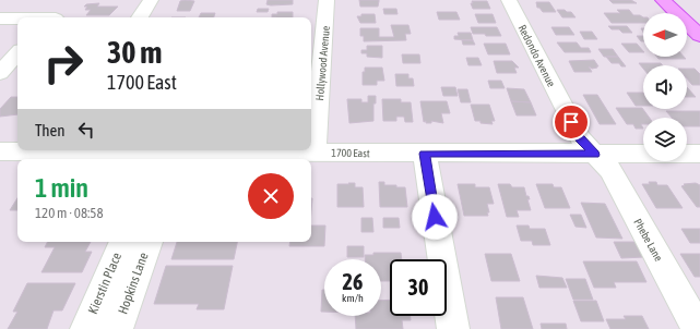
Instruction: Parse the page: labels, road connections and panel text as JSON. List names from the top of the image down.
{
  "streets": {
    "street": [
      "Redondo Avenue",
      "Hollywood Avenue",
      "1700 East",
      "Phebe Lane",
      "Kierstin Place",
      "Hopkins Lane"
    ]
  },
  "crossings": [
    ["Redondo Avenue", "1700 East"],
    ["Redondo Avenue", "Phebe Lane"],
    ["Hollywood Avenue", "1700 East"],
    ["1700 East", "Phebe Lane"]
  ],
  "north": "left",
  "page": {
    "turn": ["30 m", "1700 East"],
    "then": "Then",
    "heading": ["1 min", "120 m · 08:58"],
    "speed": "26 km/h",
    "limit": "30"
  }
}
